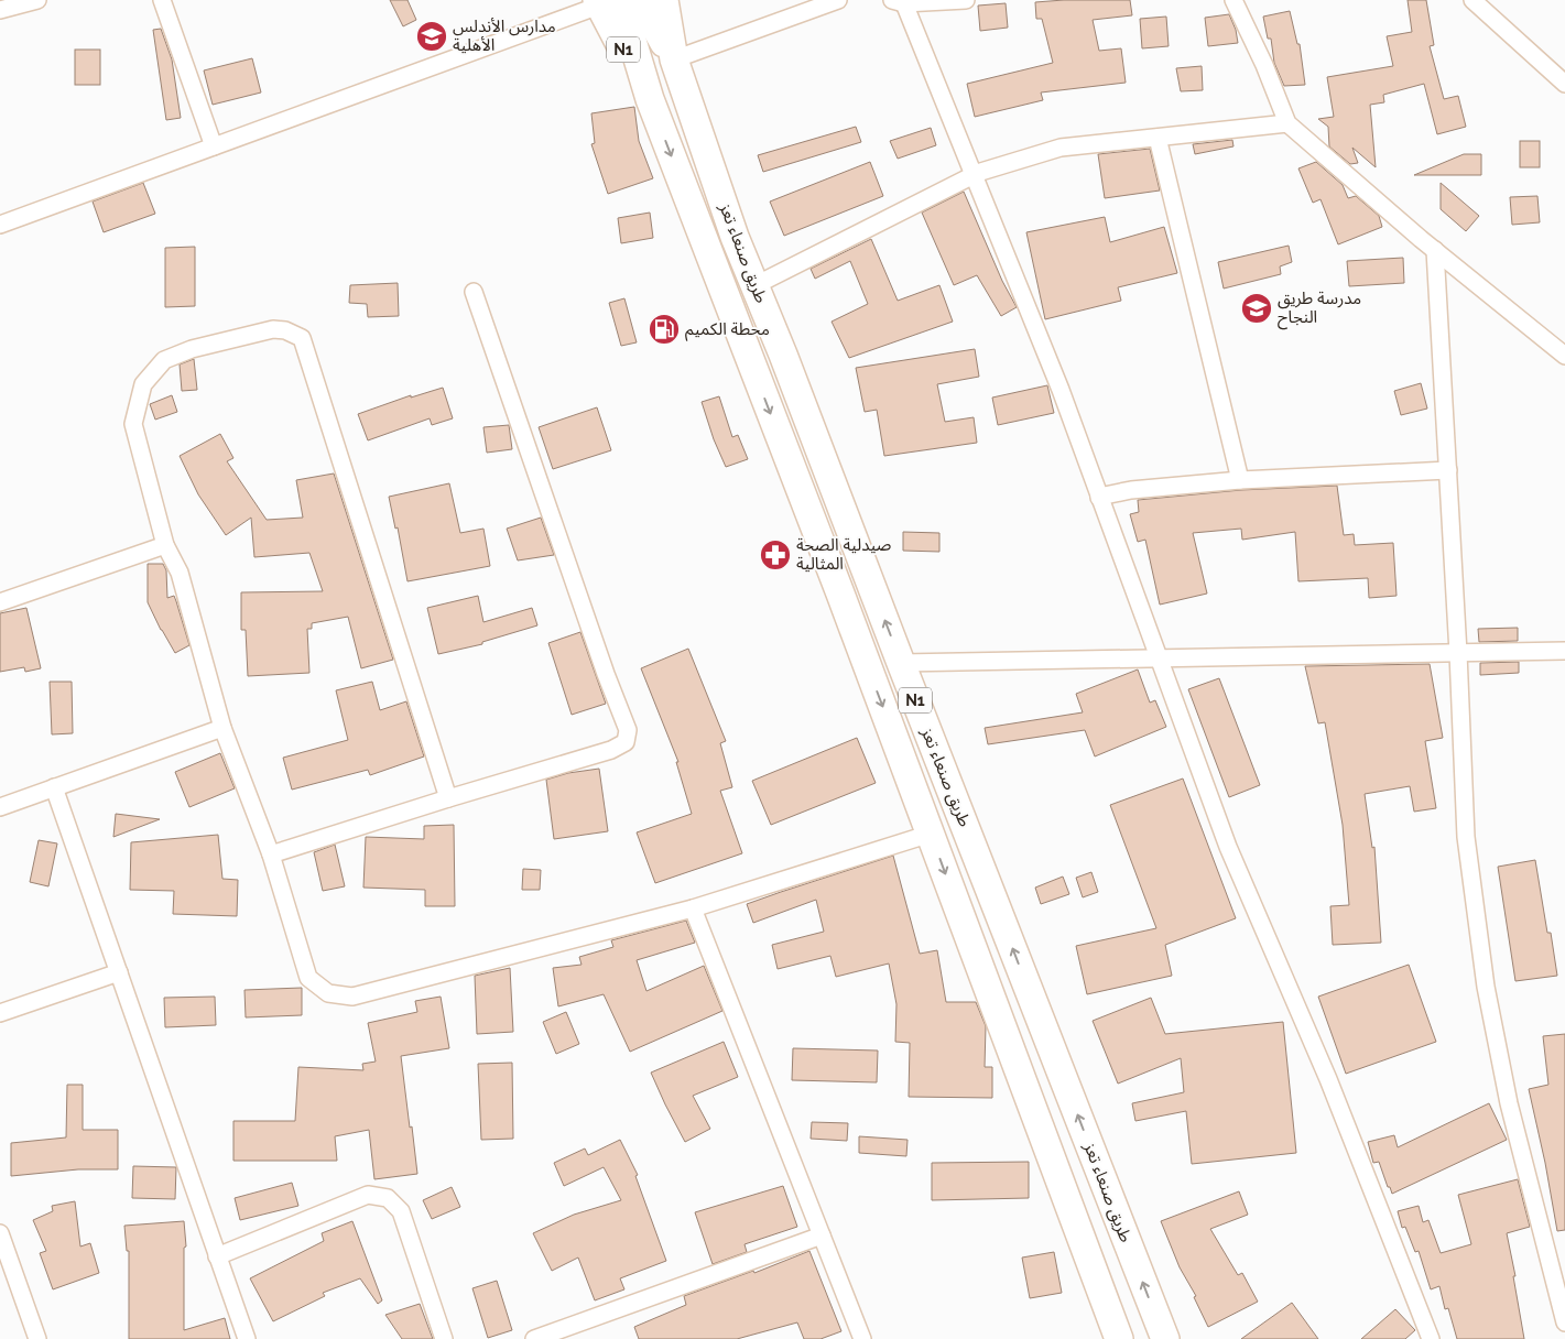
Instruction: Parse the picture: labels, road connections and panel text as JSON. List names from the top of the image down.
{
  "streets": {
    "highway": ["N1", "طريق صنعاء تعز"]
  },
  "places": {
    "school or university": ["مدارس الأندلس الأهلية", "مدرسة طريق النجاح"],
    "fuel station": ["محطة الكميم"],
    "pharmacy": ["صيدلية الصحة المثالية"]
  }
}
